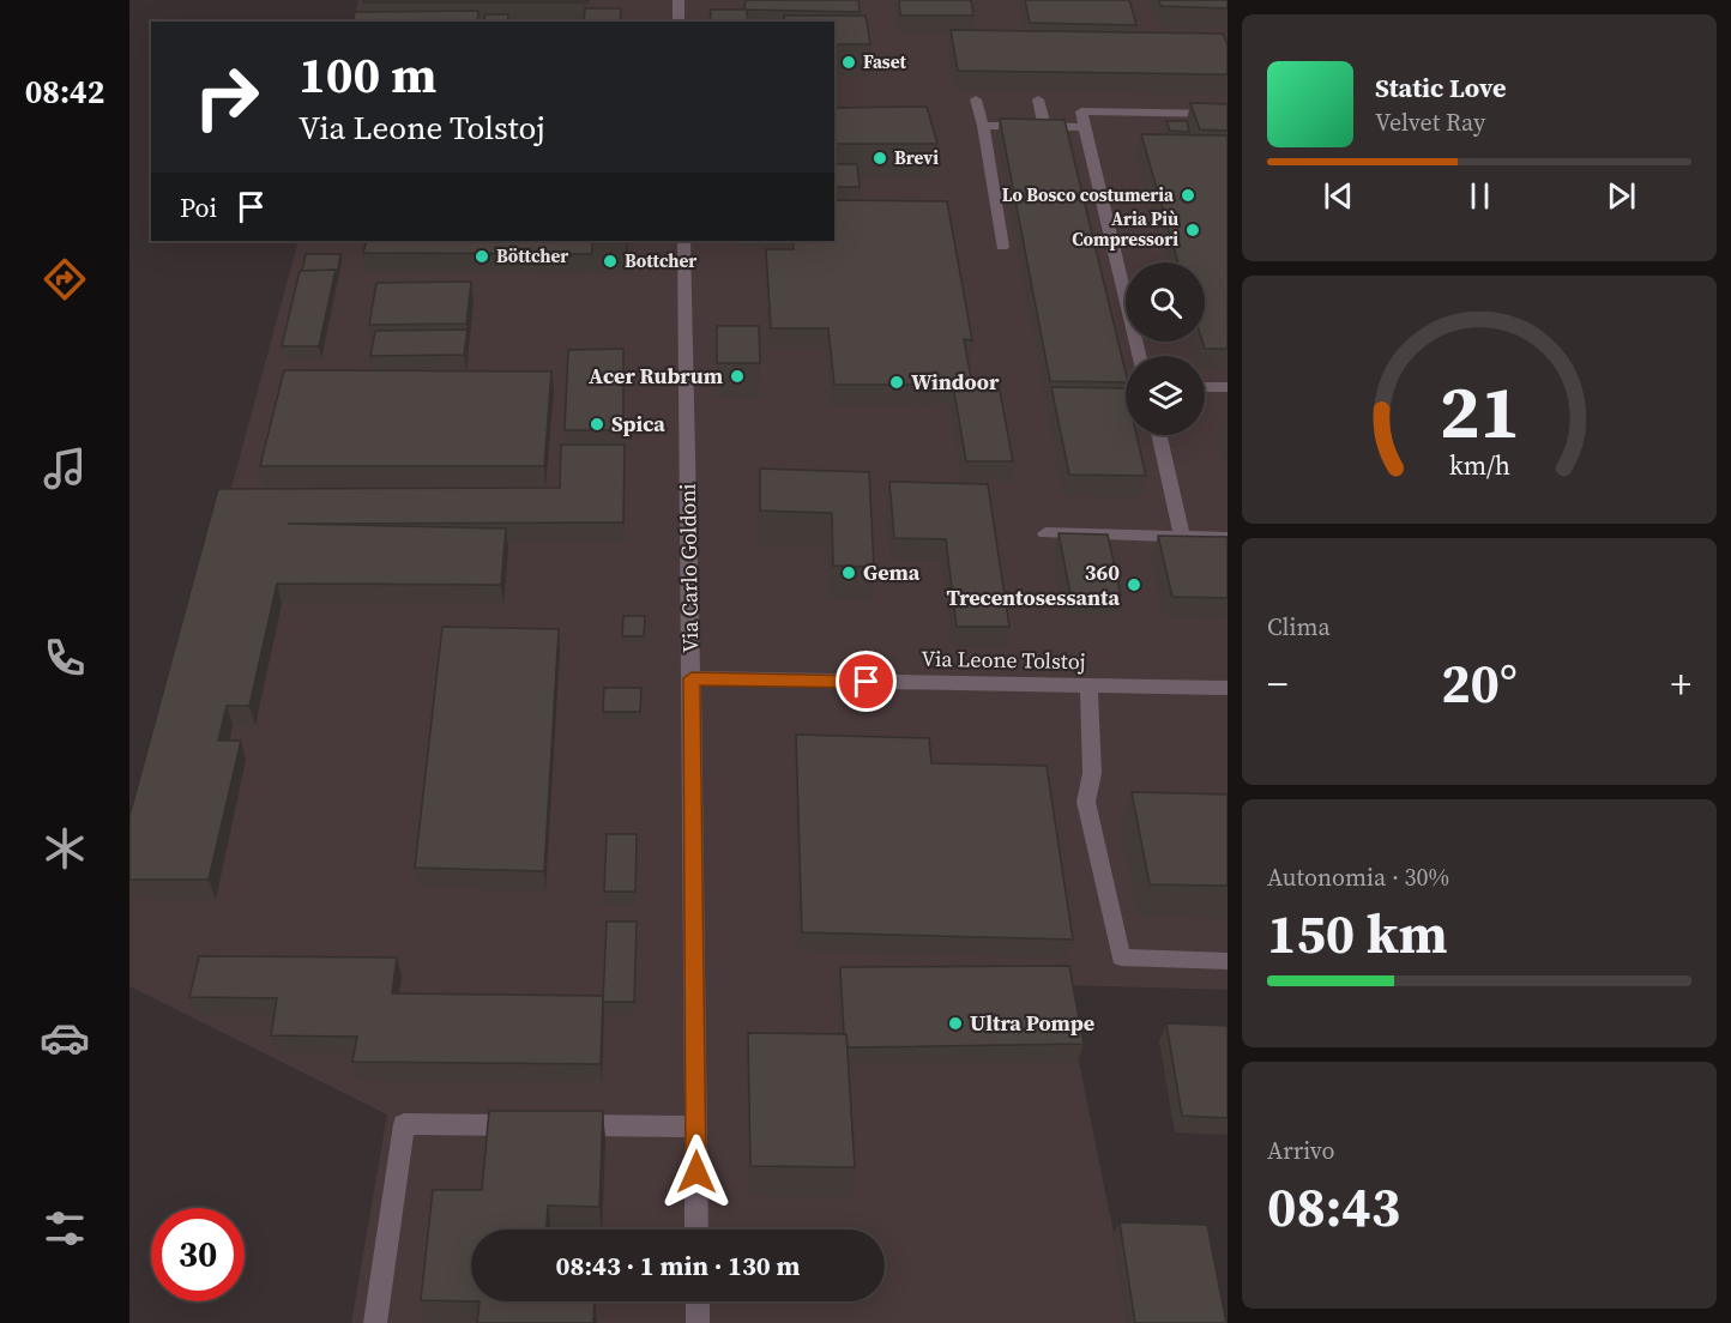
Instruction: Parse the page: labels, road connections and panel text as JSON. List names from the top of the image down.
{
  "streets": {
    "street": ["Via Carlo Goldoni", "Via Leone Tolstoj"]
  },
  "crossings": [
    ["Via Carlo Goldoni", "Via Leone Tolstoj"]
  ],
  "places": [
    "Faset",
    "Brevi",
    "Lo Bosco costumeria",
    "Aria Più Compressori",
    "Böttcher",
    "Bottcher",
    "Acer Rubrum",
    "Windoor",
    "Spica",
    "Gema",
    "360 Trecentosessanta",
    "Ultra Pompe"
  ],
  "page": {
    "tabs": "08:42",
    "turn": ["100 m", "Via Leone Tolstoj"],
    "song": ["Static Love", "Velvet Ray"],
    "then": "Poi",
    "tile": [
      "Clima",
      ["Autonomia · 30%", "150 km"],
      ["Arrivo", "08:43"]
    ],
    "heat": ["−", "20°", "+"],
    "limit": "30",
    "trip": "08:43 · 1 min · 130 m",
    "gauge": ["21", "km/h"]
  }
}
